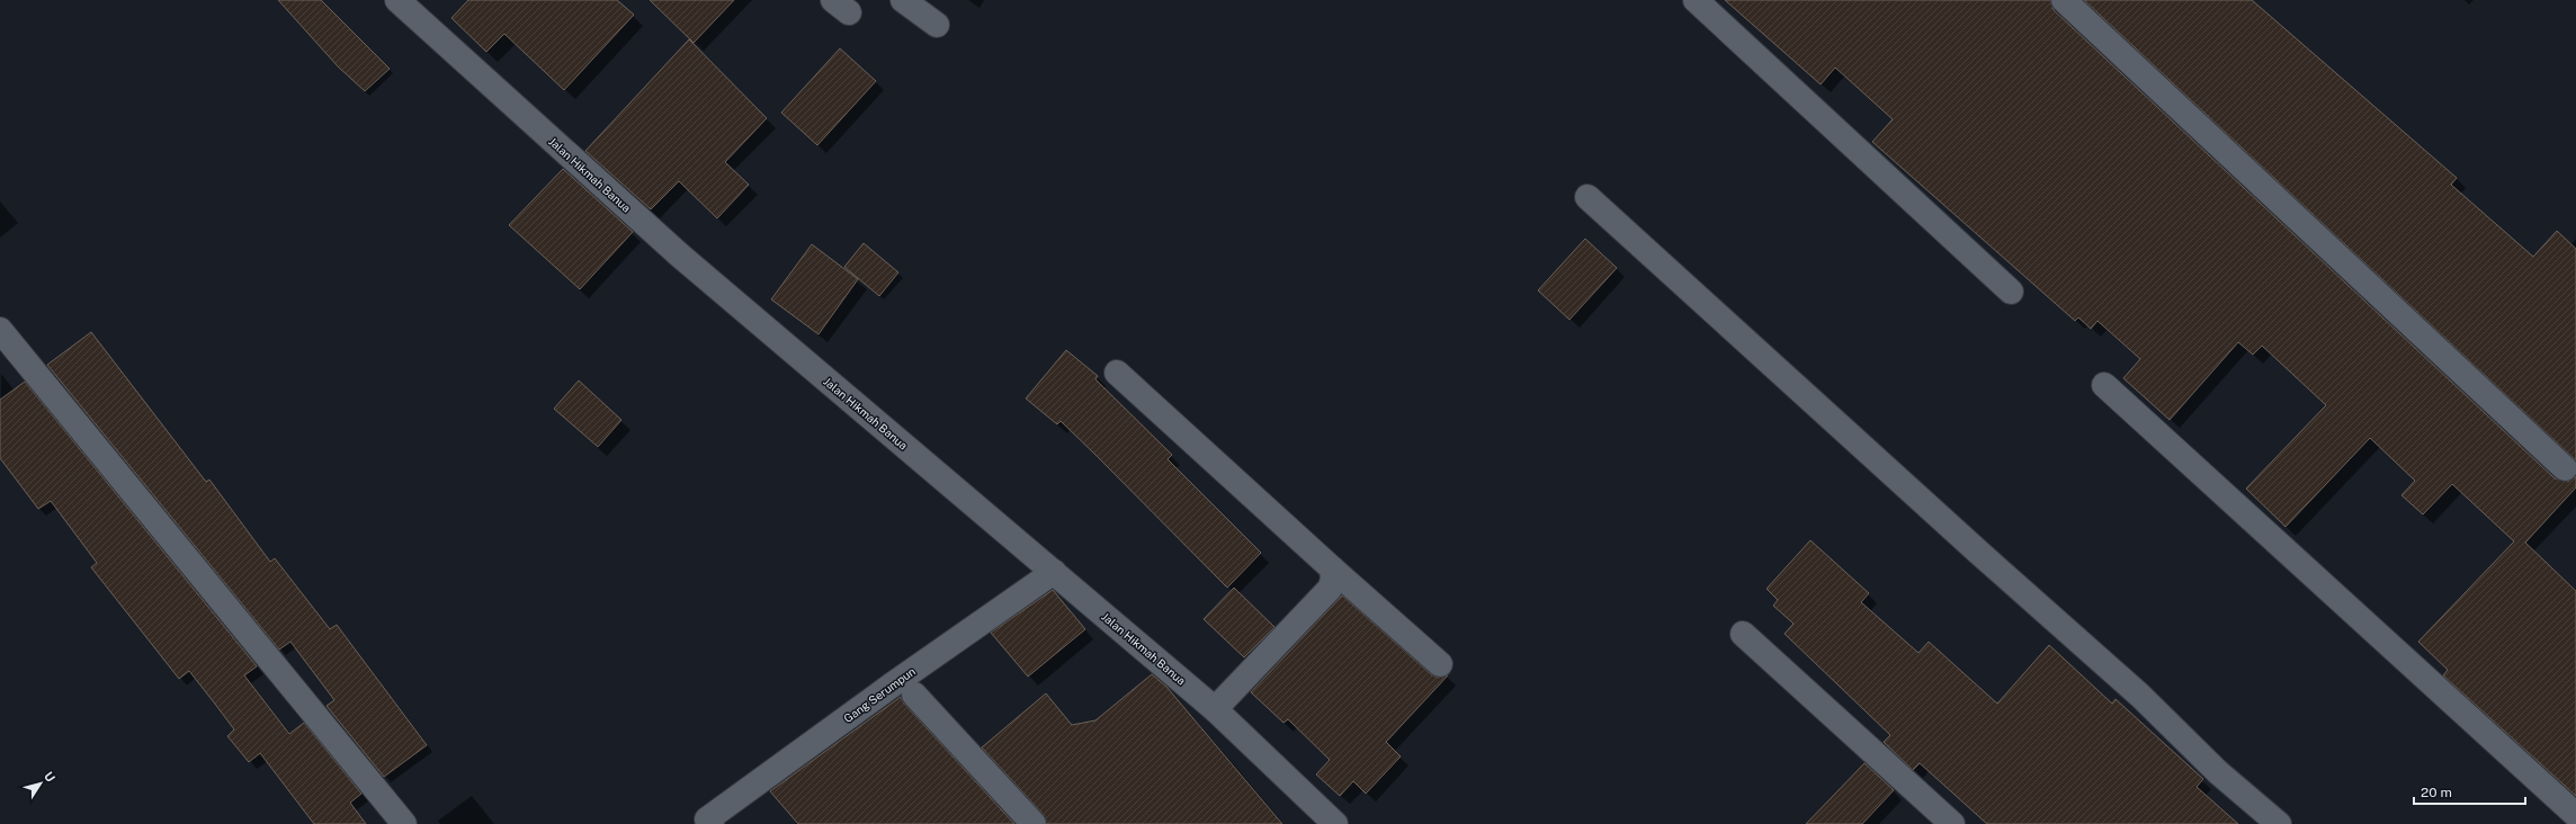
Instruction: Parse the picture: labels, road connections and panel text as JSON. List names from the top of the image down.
{
  "streets": {
    "street": ["Jalan Hikmah Banua", "Gang Serumpun"]
  },
  "crossings": [
    ["Jalan Hikmah Banua", "Gang Serumpun"]
  ],
  "scale_bar": "20 m",
  "north": "top right"
}
